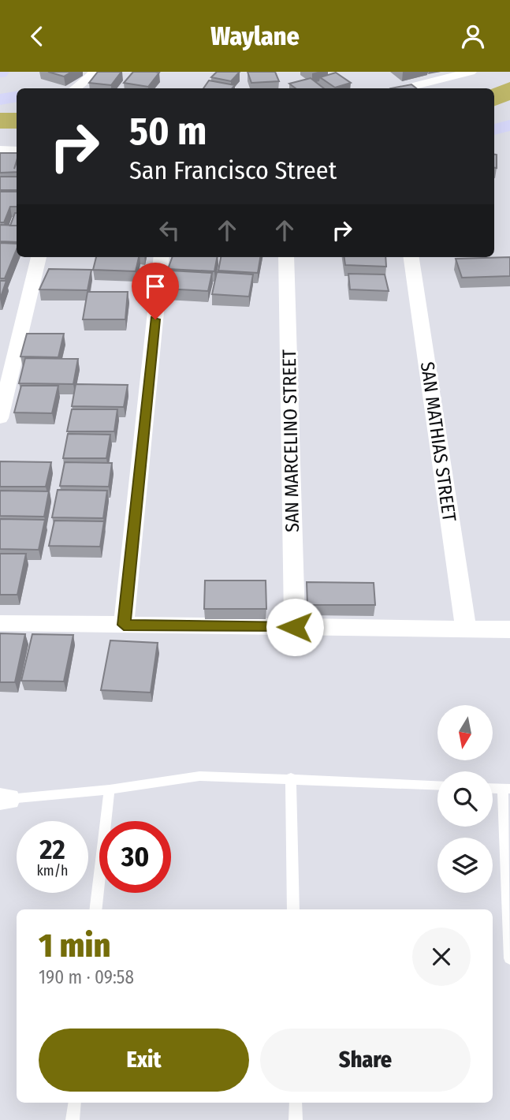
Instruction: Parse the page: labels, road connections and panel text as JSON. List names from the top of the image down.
{
  "streets": {
    "street": ["SAN MARCELINO STREET", "SAN MATHIAS STREET"]
  },
  "north": "bottom",
  "page": {
    "header": "Waylane",
    "turn": ["50 m", "San Francisco Street"],
    "speed": "22 km/h",
    "limit": "30",
    "heading": ["1 min", "190 m · 09:58"],
    "buttons": ["Exit", "Share"]
  }
}
